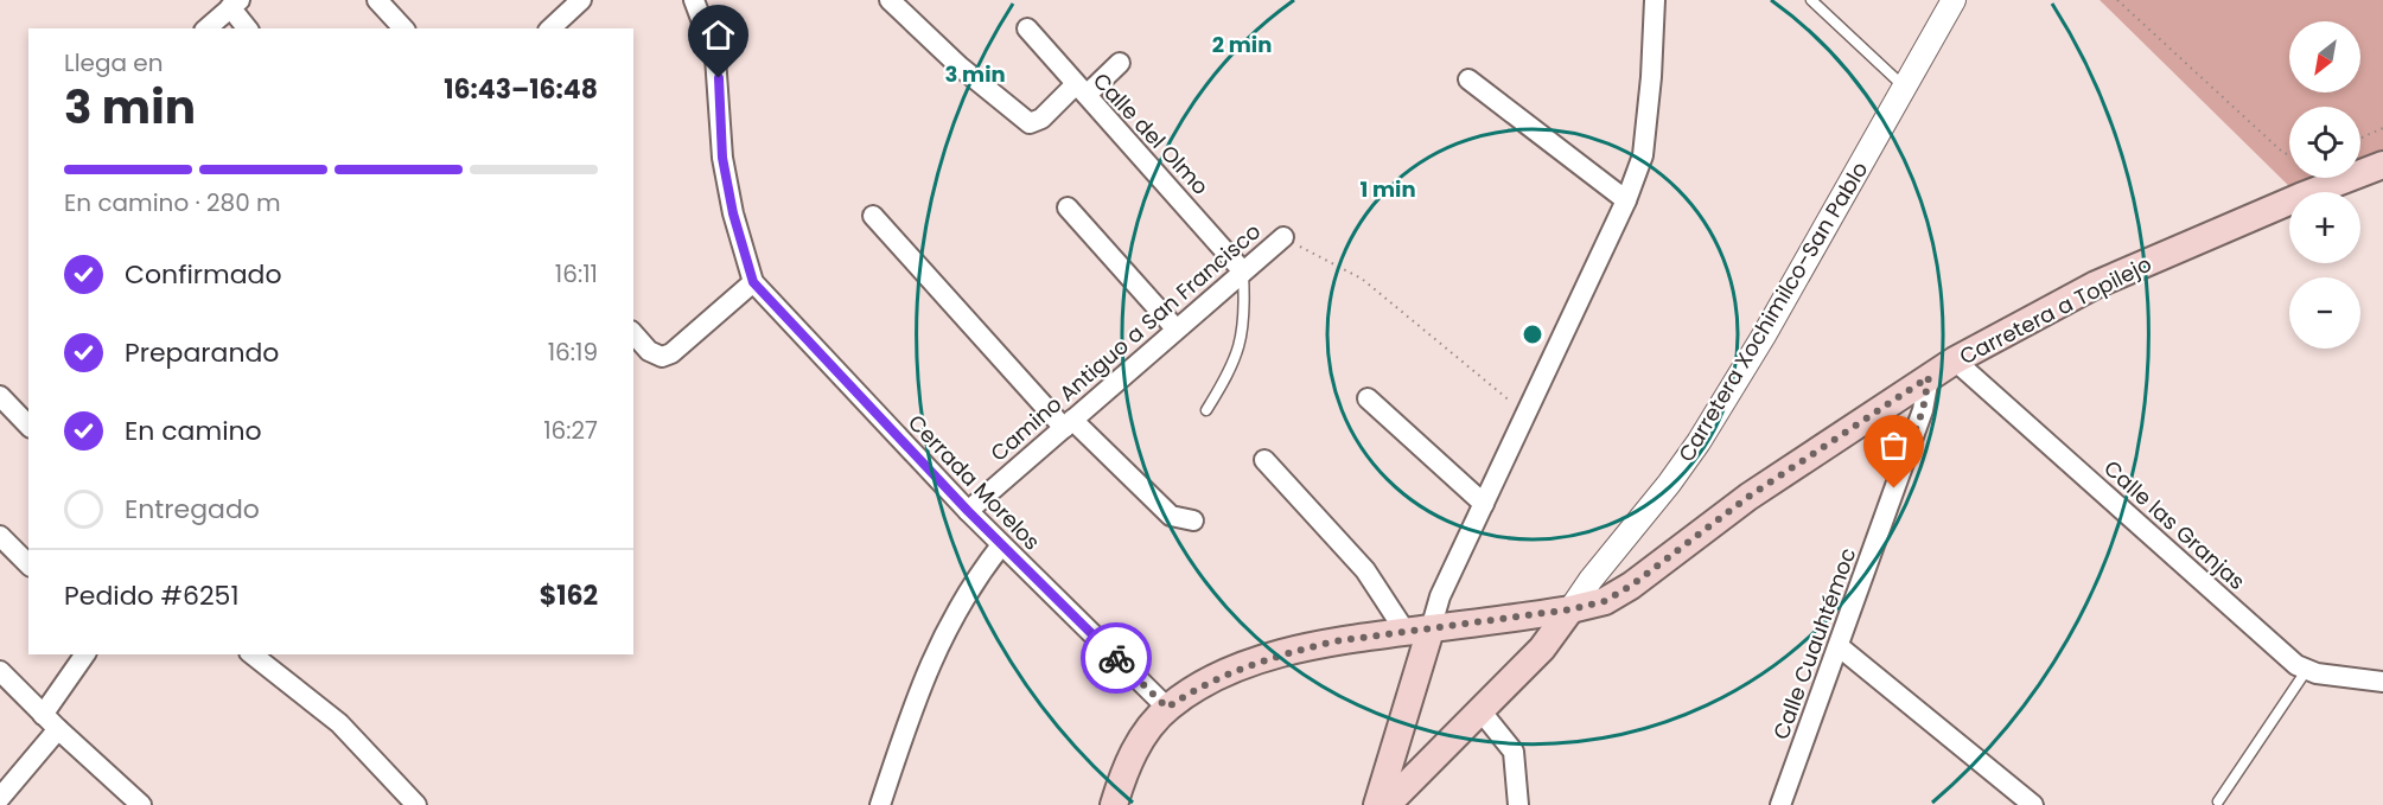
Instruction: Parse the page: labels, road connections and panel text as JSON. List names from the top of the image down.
{
  "streets": {
    "main road": ["Carretera a Topilejo"],
    "street": [
      "Calle del Olmo",
      "Carretera Xochimilco-San Pablo",
      "Camino Antiguo a San Francisco",
      "Cerrada Morelos",
      "Calle las Granjas",
      "Calle Cuauhtémoc"
    ]
  },
  "crossings": [
    ["Calle del Olmo", "Camino Antiguo a San Francisco"],
    ["Carretera a Topilejo", "Carretera Xochimilco-San Pablo"],
    ["Carretera a Topilejo", "Cerrada Morelos"],
    ["Carretera a Topilejo", "Calle las Granjas"],
    ["Carretera a Topilejo", "Calle Cuauhtémoc"],
    ["Camino Antiguo a San Francisco", "Cerrada Morelos"]
  ],
  "north": "bottom left",
  "page": {
    "map_buttons": ["+", "−"],
    "heading": ["3 min", "Llega en", "16:43–16:48"],
    "panel": ["Pedido #6251", "$162"],
    "bar": "En camino · 280 m",
    "list": [
      ["Confirmado", "16:11"],
      ["Preparando", "16:19"],
      ["En camino", "16:27"],
      "Entregado"
    ]
  },
  "rings": ["2 min", "3 min", "1 min"]
}
